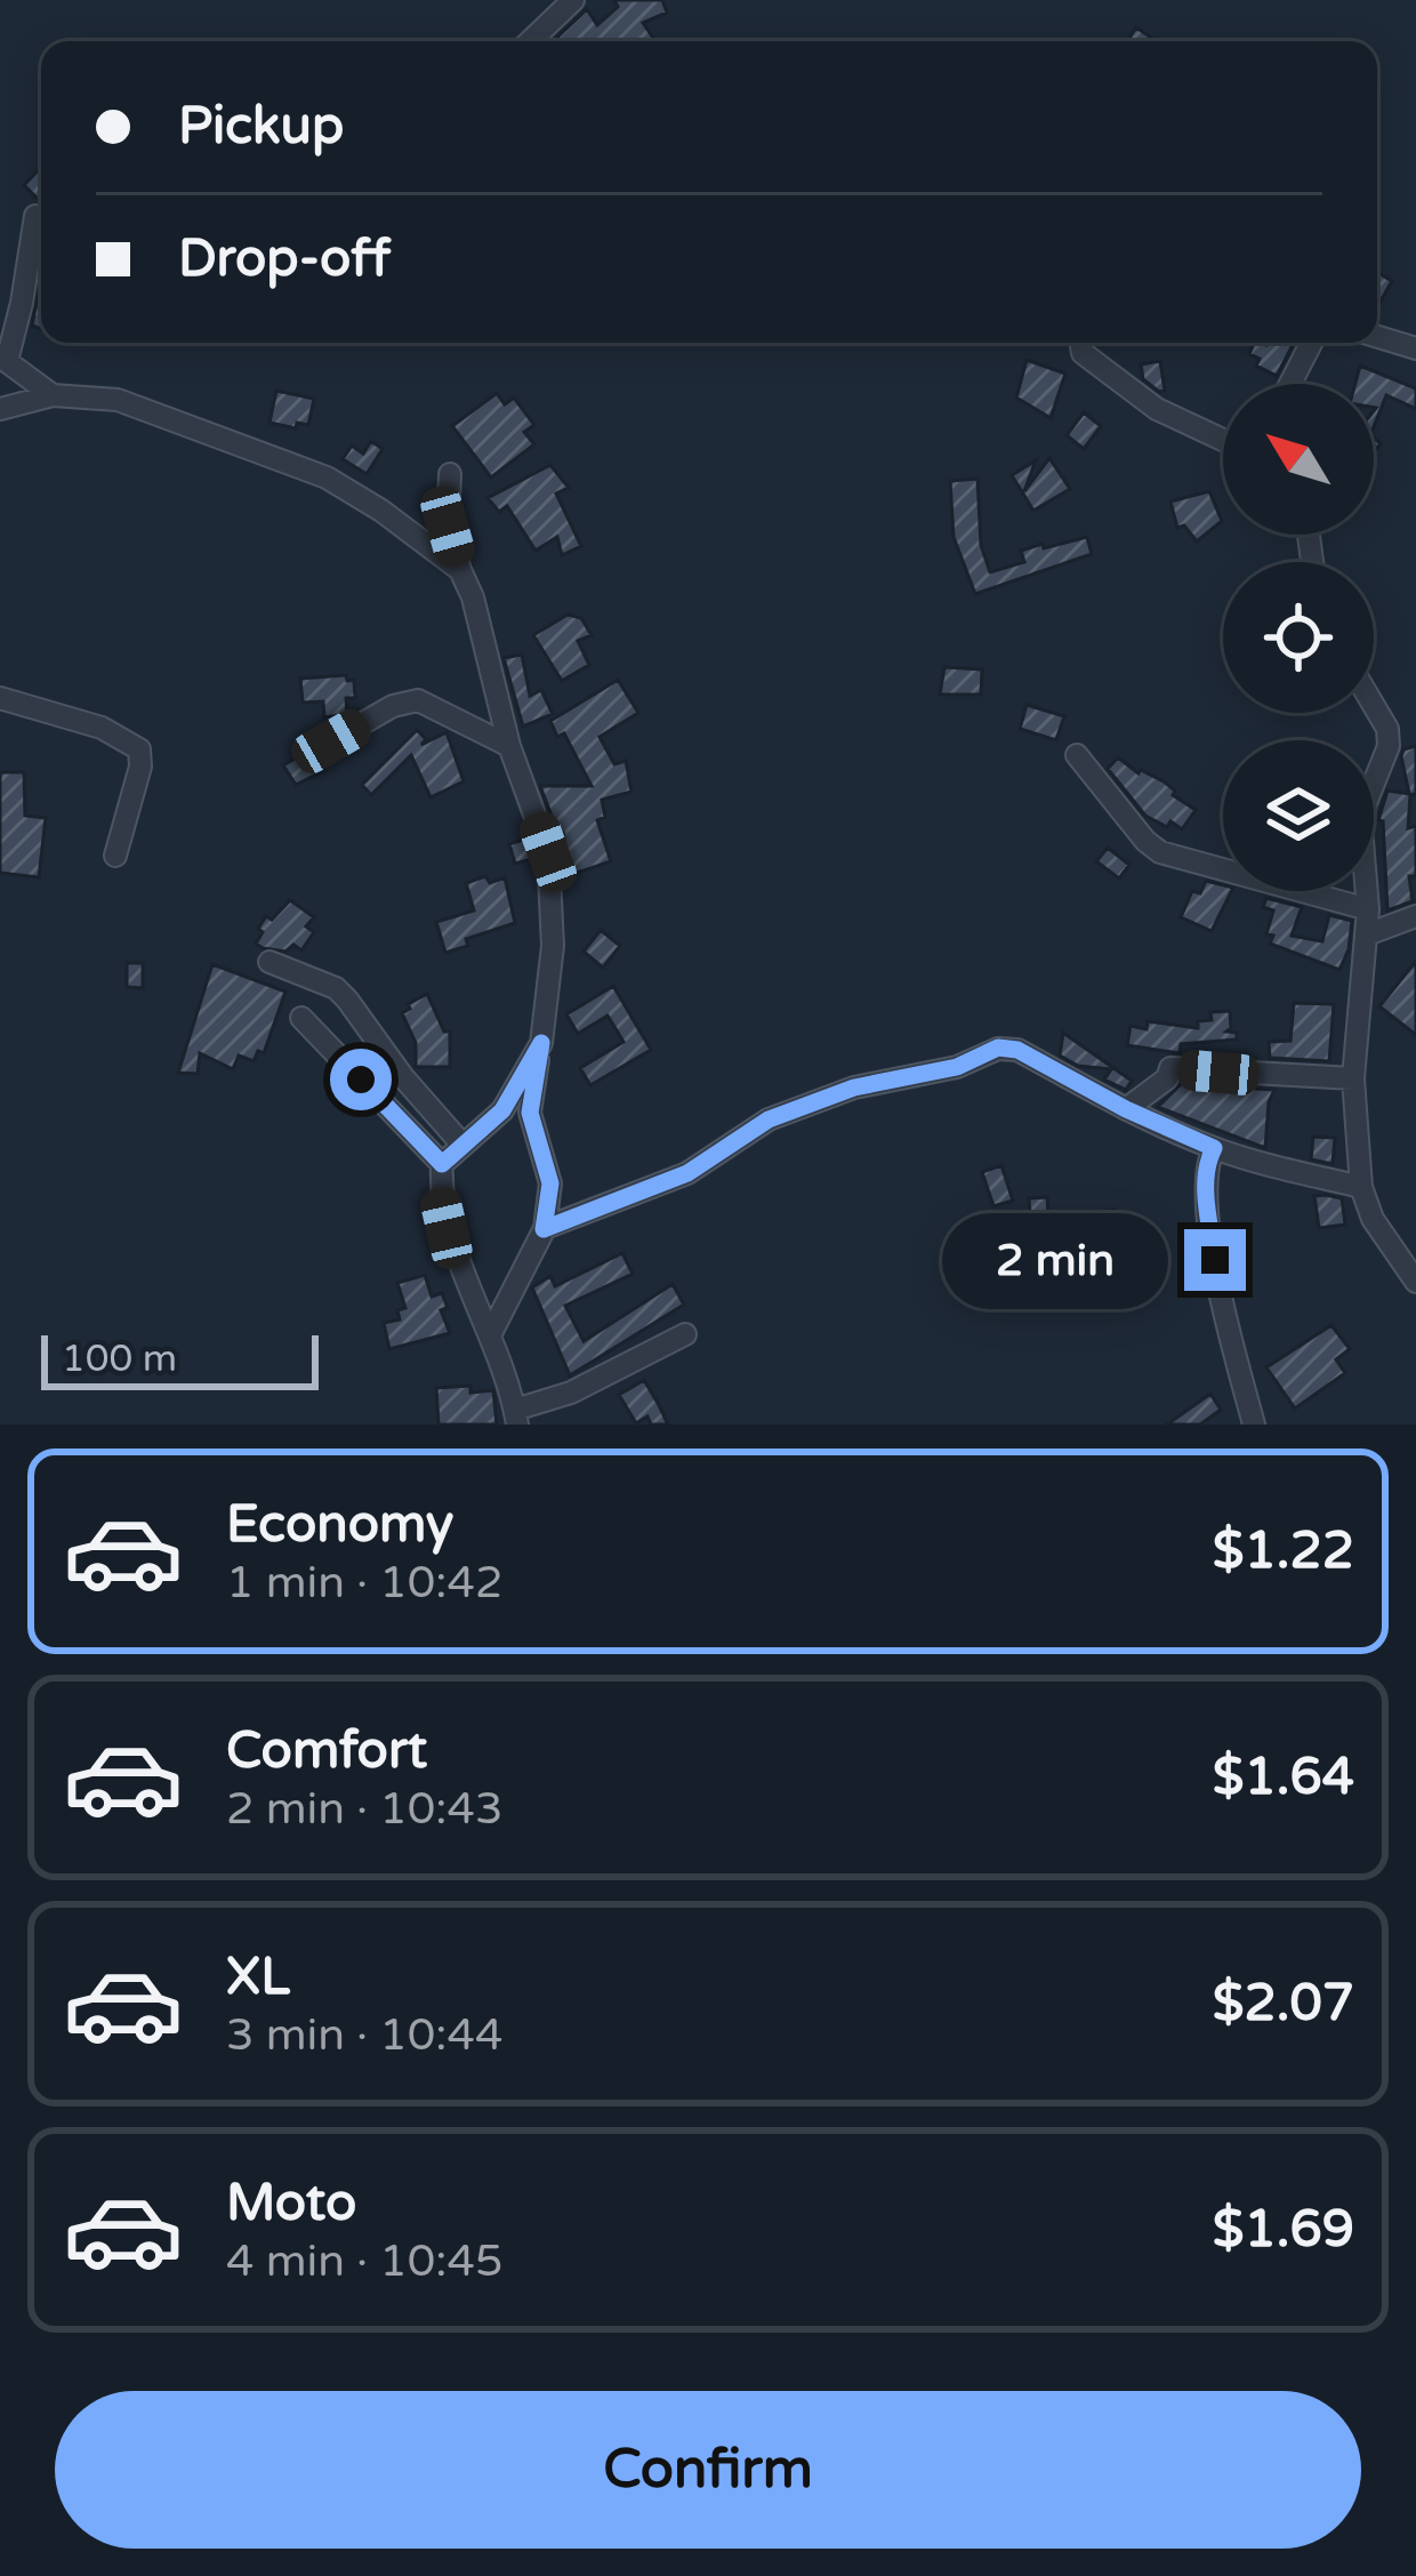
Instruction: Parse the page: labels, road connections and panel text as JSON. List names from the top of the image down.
{
  "scale_bar": "100 m",
  "north": "top left",
  "page": {
    "banner": ["Pickup", "Drop-off"],
    "bubble": "2 min",
    "scale": "100 m",
    "list": [
      {
        "name": "Economy",
        "note": "1 min · 10:42",
        "value": "$1.22"
      },
      {
        "name": "Comfort",
        "note": "2 min · 10:43",
        "value": "$1.64"
      },
      {
        "name": "XL",
        "note": "3 min · 10:44",
        "value": "$2.07"
      },
      {
        "name": "Moto",
        "note": "4 min · 10:45",
        "value": "$1.69"
      }
    ],
    "buttons": "Confirm"
  }
}
